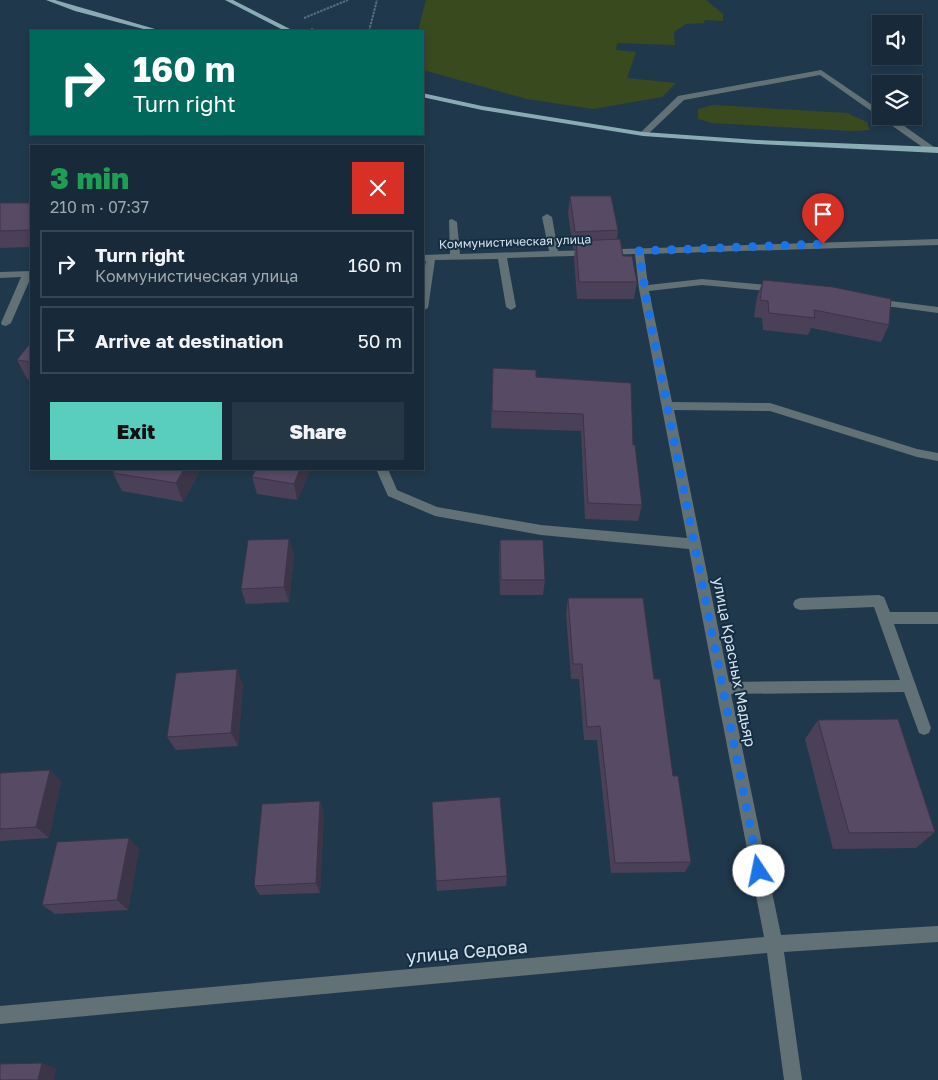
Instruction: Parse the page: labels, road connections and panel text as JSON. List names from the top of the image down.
{
  "streets": {
    "street": ["Коммунистическая улица", "улица Красных Мадьяр", "улица Седова"]
  },
  "crossings": [
    ["Коммунистическая улица", "улица Красных Мадьяр"],
    ["улица Красных Мадьяр", "улица Седова"]
  ],
  "page": {
    "turn": ["160 m", "Turn right"],
    "heading": ["3 min", "210 m · 07:37"],
    "list": [
      {
        "name": "Turn right",
        "note": "Коммунистическая улица",
        "value": "160 m"
      },
      {
        "name": "Arrive at destination",
        "value": "50 m"
      }
    ],
    "buttons": ["Exit", "Share"]
  }
}
